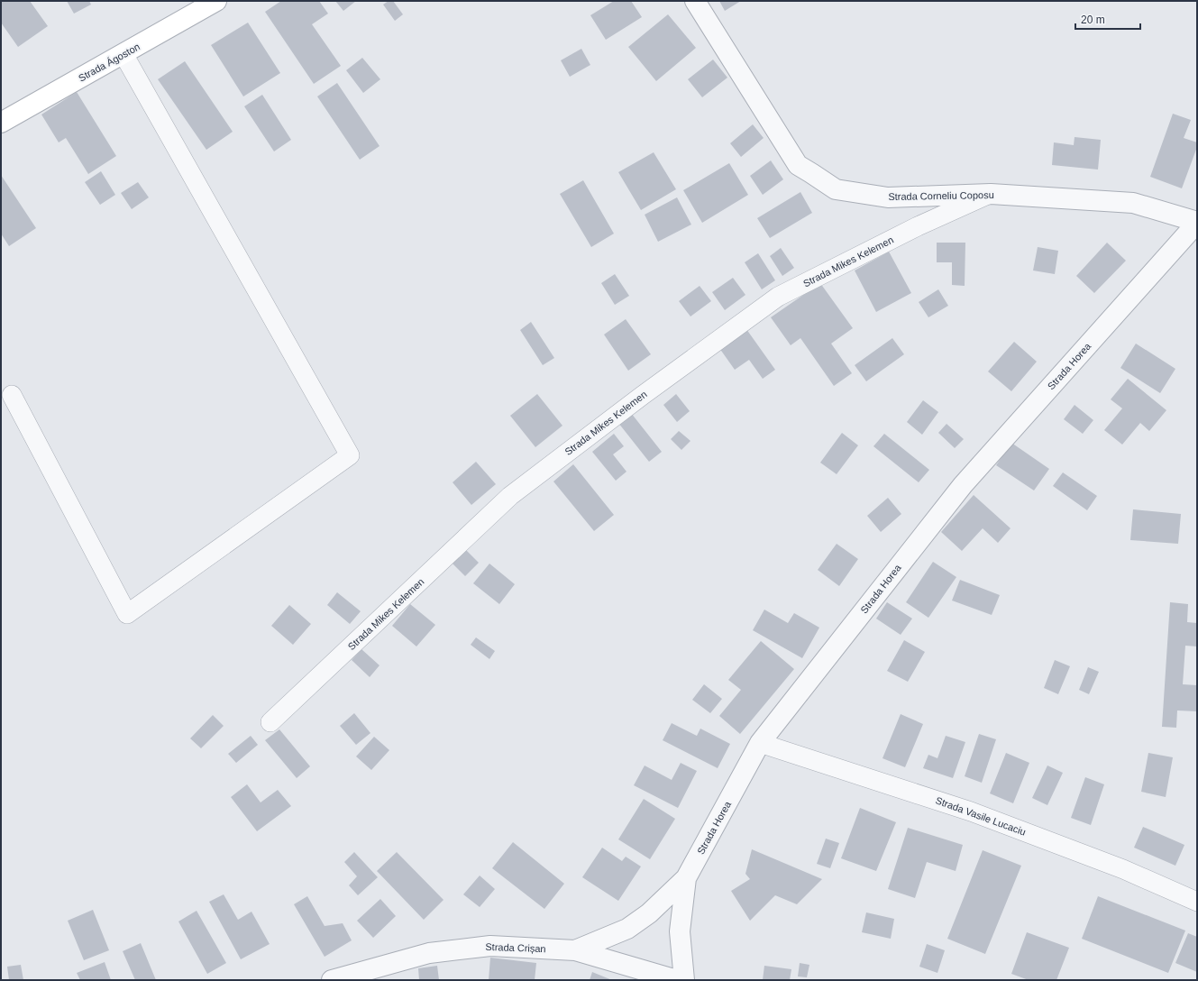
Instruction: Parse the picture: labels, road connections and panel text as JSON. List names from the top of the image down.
{
  "streets": {
    "main road": ["Strada Ágoston"],
    "street": [
      "Strada Corneliu Coposu",
      "Strada Mikes Kelemen",
      "Strada Horea",
      "Strada Vasile Lucaciu",
      "Strada Crișan"
    ]
  },
  "crossings": [
    ["Strada Corneliu Coposu", "Strada Mikes Kelemen"],
    ["Strada Corneliu Coposu", "Strada Horea"],
    ["Strada Horea", "Strada Vasile Lucaciu"],
    ["Strada Horea", "Strada Crișan"]
  ],
  "scale_bar": "20 m"
}
